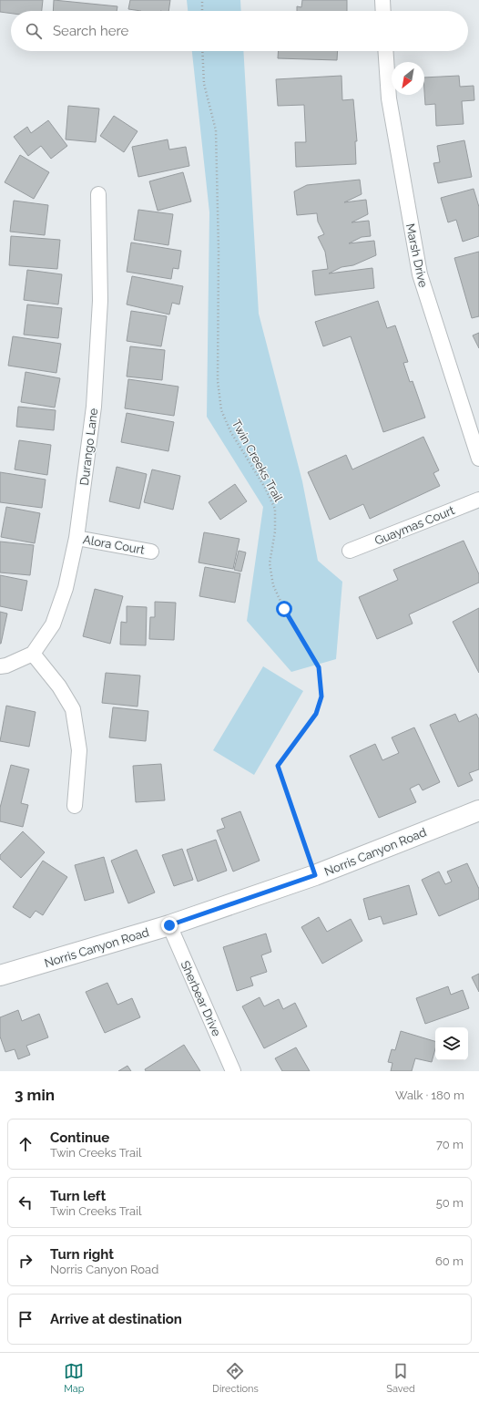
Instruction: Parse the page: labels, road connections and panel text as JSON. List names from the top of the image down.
{
  "streets": {
    "street": [
      "Marsh Drive",
      "Durango Lane",
      "Guaymas Court",
      "Alora Court",
      "Norris Canyon Road",
      "Sherbear Drive"
    ],
    "path": ["Twin Creeks Trail"]
  },
  "crossings": [
    ["Durango Lane", "Alora Court"],
    ["Twin Creeks Trail", "Norris Canyon Road"],
    ["Norris Canyon Road", "Sherbear Drive"]
  ],
  "north": "bottom left",
  "page": {
    "search": "Search here",
    "heading": ["3 min", "Walk · 180 m"],
    "list": [
      ["Continue", "Twin Creeks Trail", "70 m"],
      ["Turn left", "Twin Creeks Trail", "50 m"],
      ["Turn right", "Norris Canyon Road", "60 m"],
      "Arrive at destination"
    ],
    "nav": ["Map", "Directions", "Saved"]
  }
}
